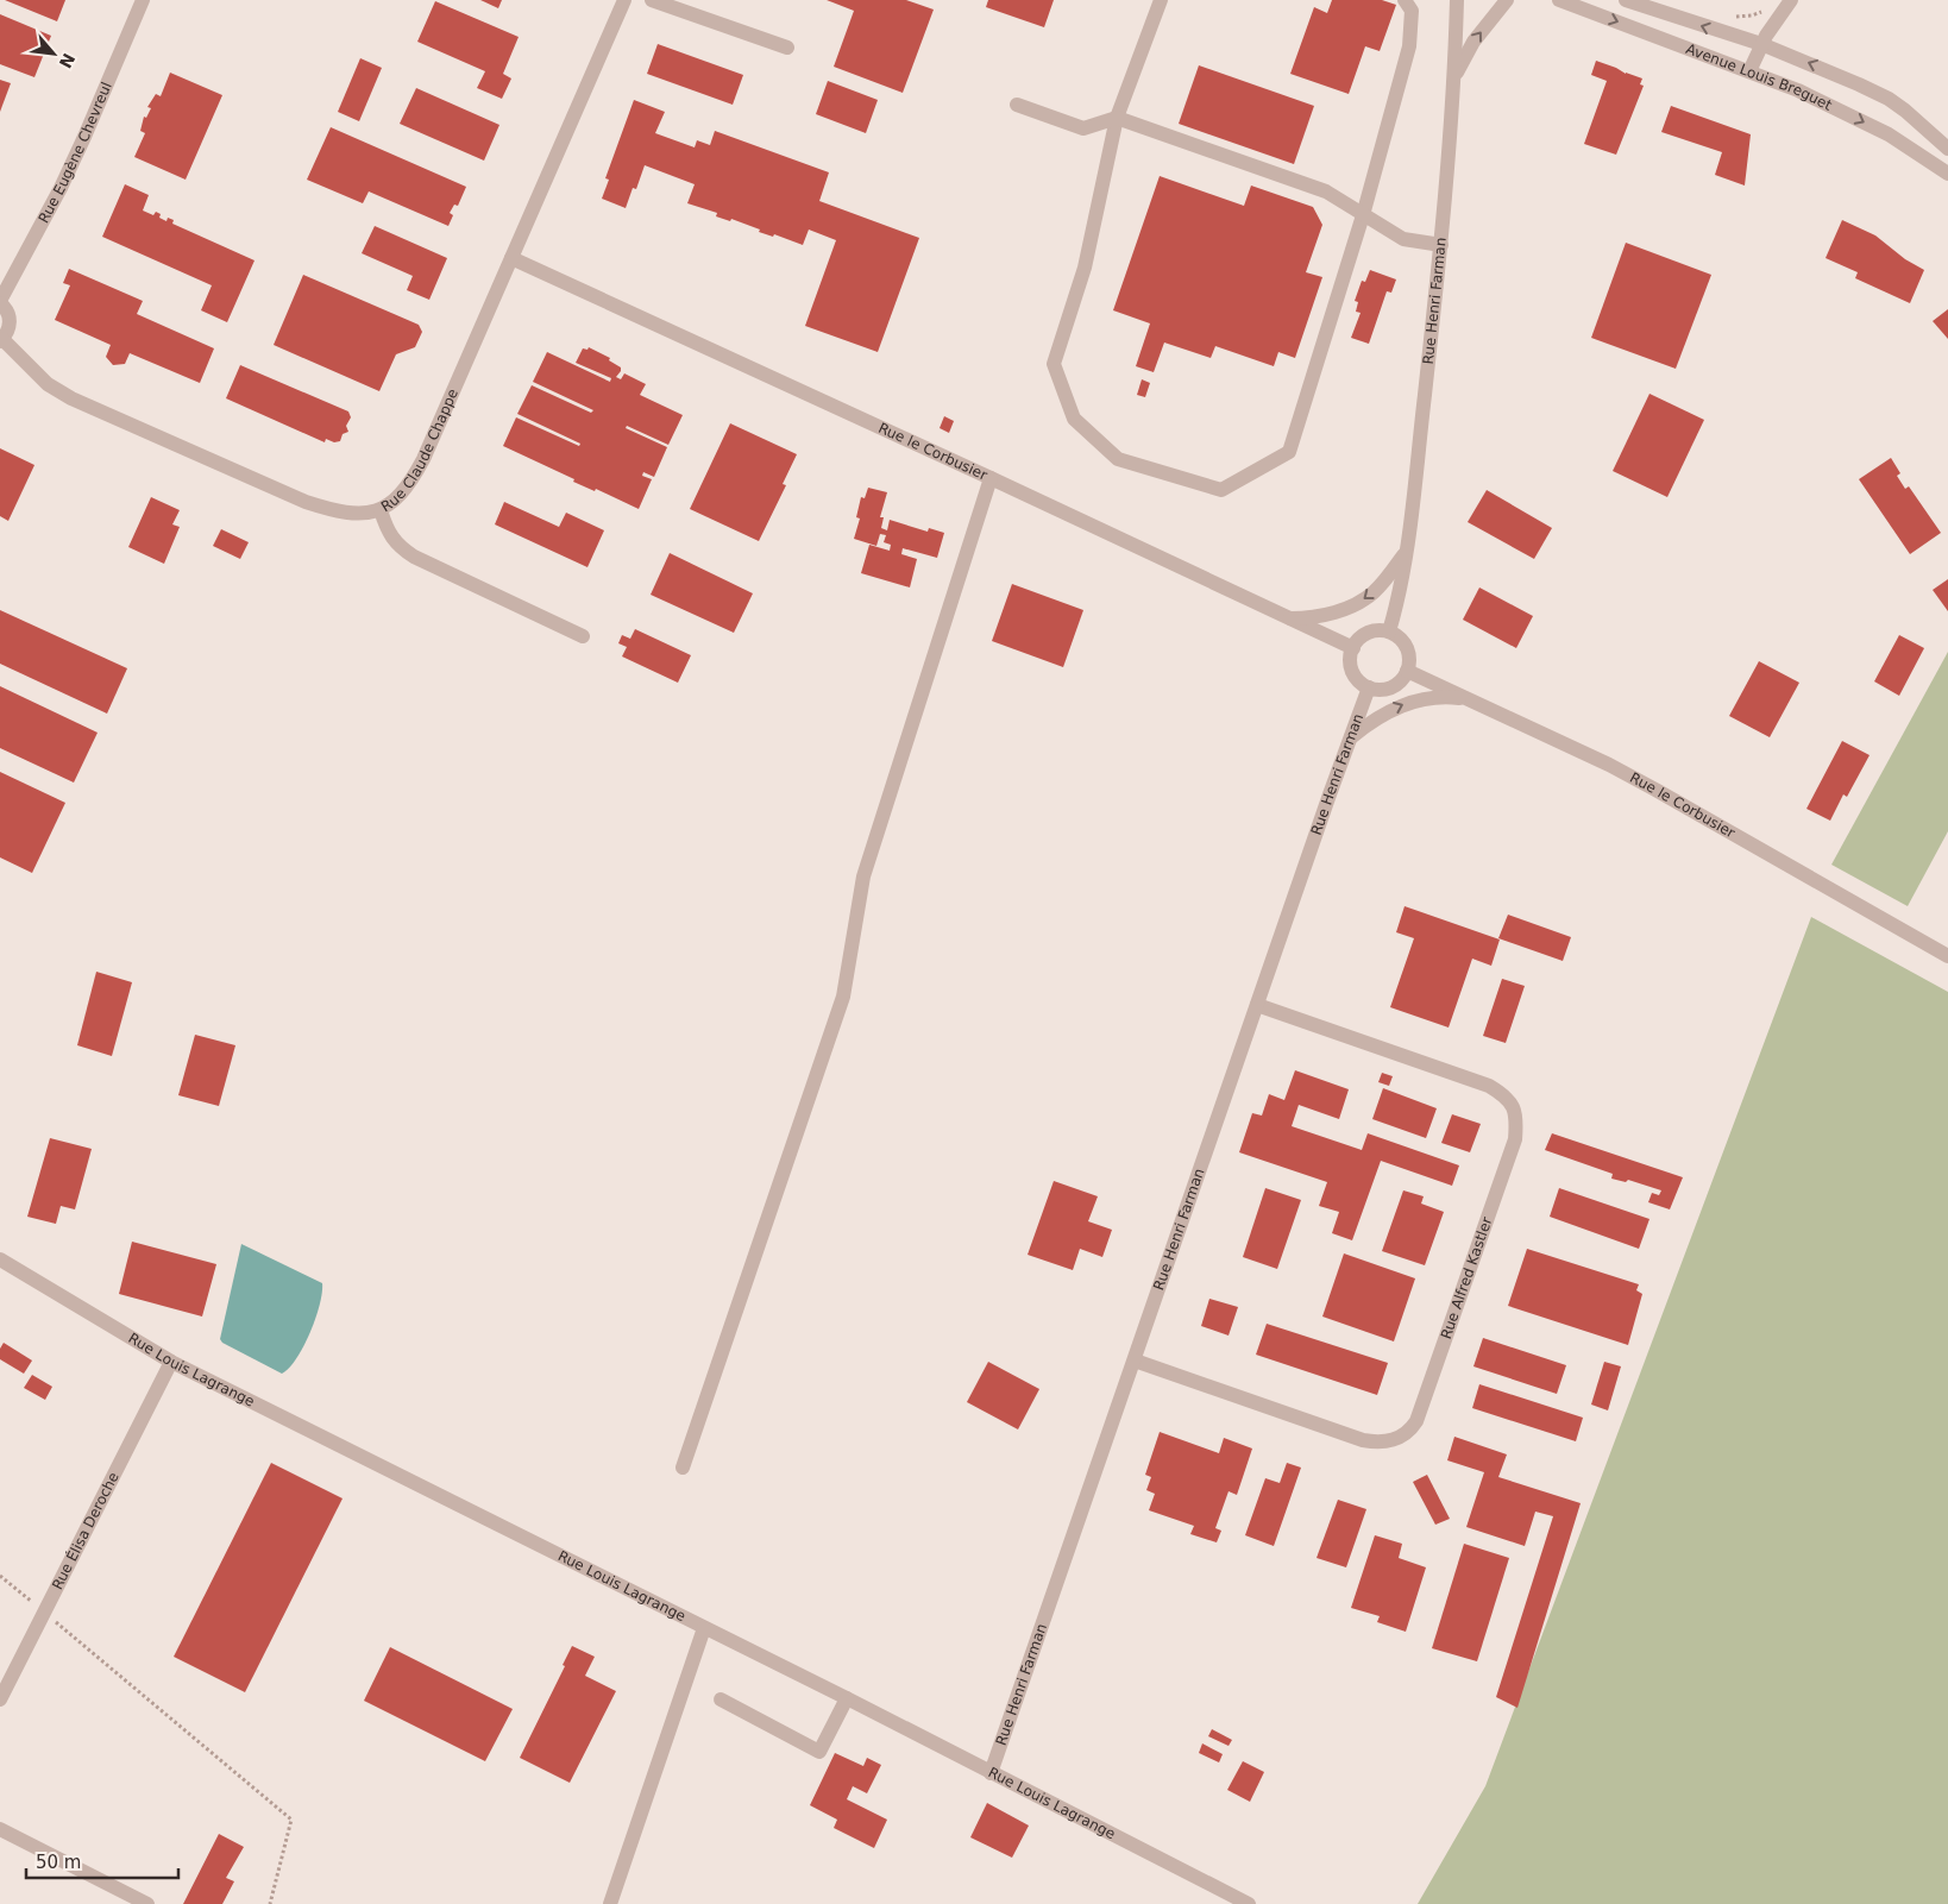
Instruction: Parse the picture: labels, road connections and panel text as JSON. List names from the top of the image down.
{
  "streets": {
    "street": [
      "Avenue Louis Breguet",
      "Rue Eugène Chevreul",
      "Rue Henri Farman",
      "Rue Claude Chappe",
      "Rue le Corbusier",
      "Rue Alfred Kastler",
      "Rue Louis Lagrange",
      "Rue Élisa Deroche"
    ]
  },
  "crossings": [
    ["Rue Henri Farman", "Rue le Corbusier"],
    ["Rue Henri Farman", "Rue Alfred Kastler"],
    ["Rue Henri Farman", "Rue Louis Lagrange"],
    ["Rue Claude Chappe", "Rue le Corbusier"],
    ["Rue Louis Lagrange", "Rue Élisa Deroche"]
  ],
  "scale_bar": "50 m",
  "north": "bottom right"
}
